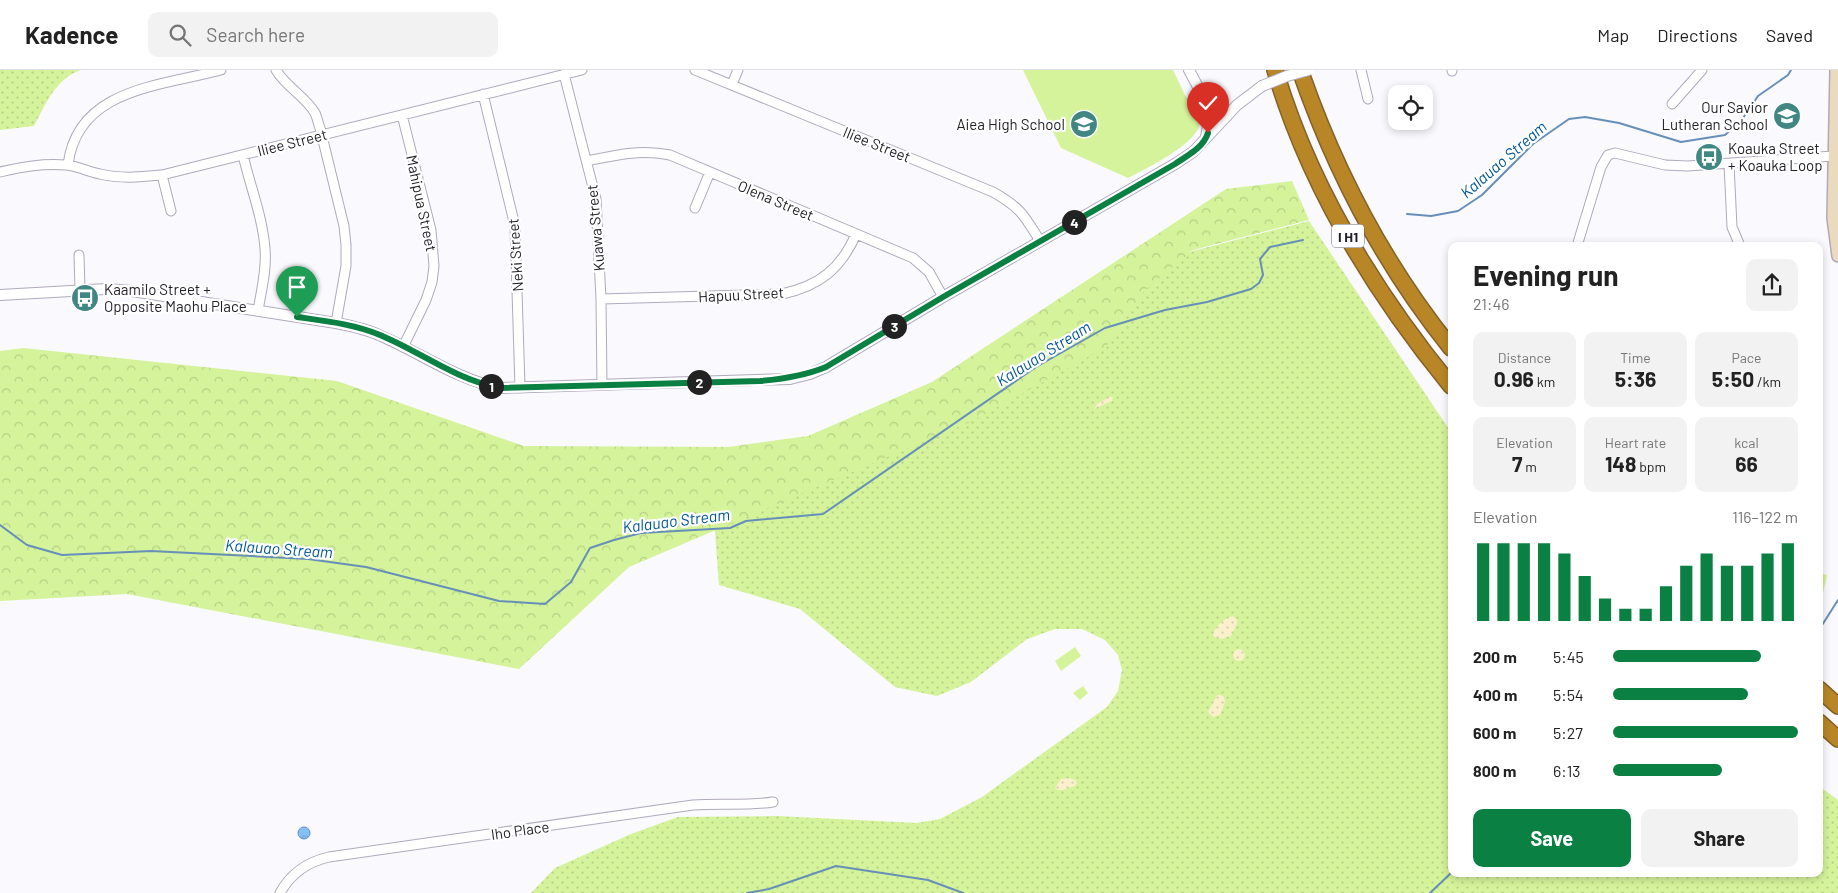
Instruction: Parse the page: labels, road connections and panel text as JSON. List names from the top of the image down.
{
  "streets": {
    "highway": ["I H1"],
    "street": [
      "Iliee Street",
      "Olena Street",
      "Mahipua Street",
      "Kuawa Street",
      "Neki Street",
      "Hapuu Street",
      "Iho Place"
    ]
  },
  "crossings": [
    ["Iliee Street", "Mahipua Street"],
    ["Iliee Street", "Kuawa Street"],
    ["Iliee Street", "Neki Street"],
    ["Olena Street", "Kuawa Street"],
    ["Olena Street", "Hapuu Street"],
    ["Kuawa Street", "Hapuu Street"]
  ],
  "water": ["Kalauao Stream"],
  "places": {
    "school or university": ["Our Savior Lutheran School", "Aiea High School"],
    "bus stop": ["Koauka Street + Koauka Loop", "Kaamilo Street + Opposite Maohu Place"]
  },
  "page": {
    "header": "Kadence",
    "search": "Search here",
    "nav": ["Map", "Directions", "Saved"],
    "pins": [
      "4",
      "3",
      "2",
      "1"
    ],
    "heading": ["Evening run", "21:46"],
    "stats": [
      ["Distance", "0.96 km"],
      ["Time", "5:36"],
      ["Pace", "5:50 /km"],
      ["Elevation", "7 m"],
      ["Heart rate", "148 bpm"],
      ["kcal", "66"]
    ],
    "chart": ["Elevation", "116–122 m"],
    "list": [
      {
        "name": "200 m",
        "note": "5:45"
      },
      {
        "name": "400 m",
        "note": "5:54"
      },
      {
        "name": "600 m",
        "note": "5:27"
      },
      {
        "name": "800 m",
        "note": "6:13"
      }
    ],
    "buttons": ["Save", "Share"]
  }
}
